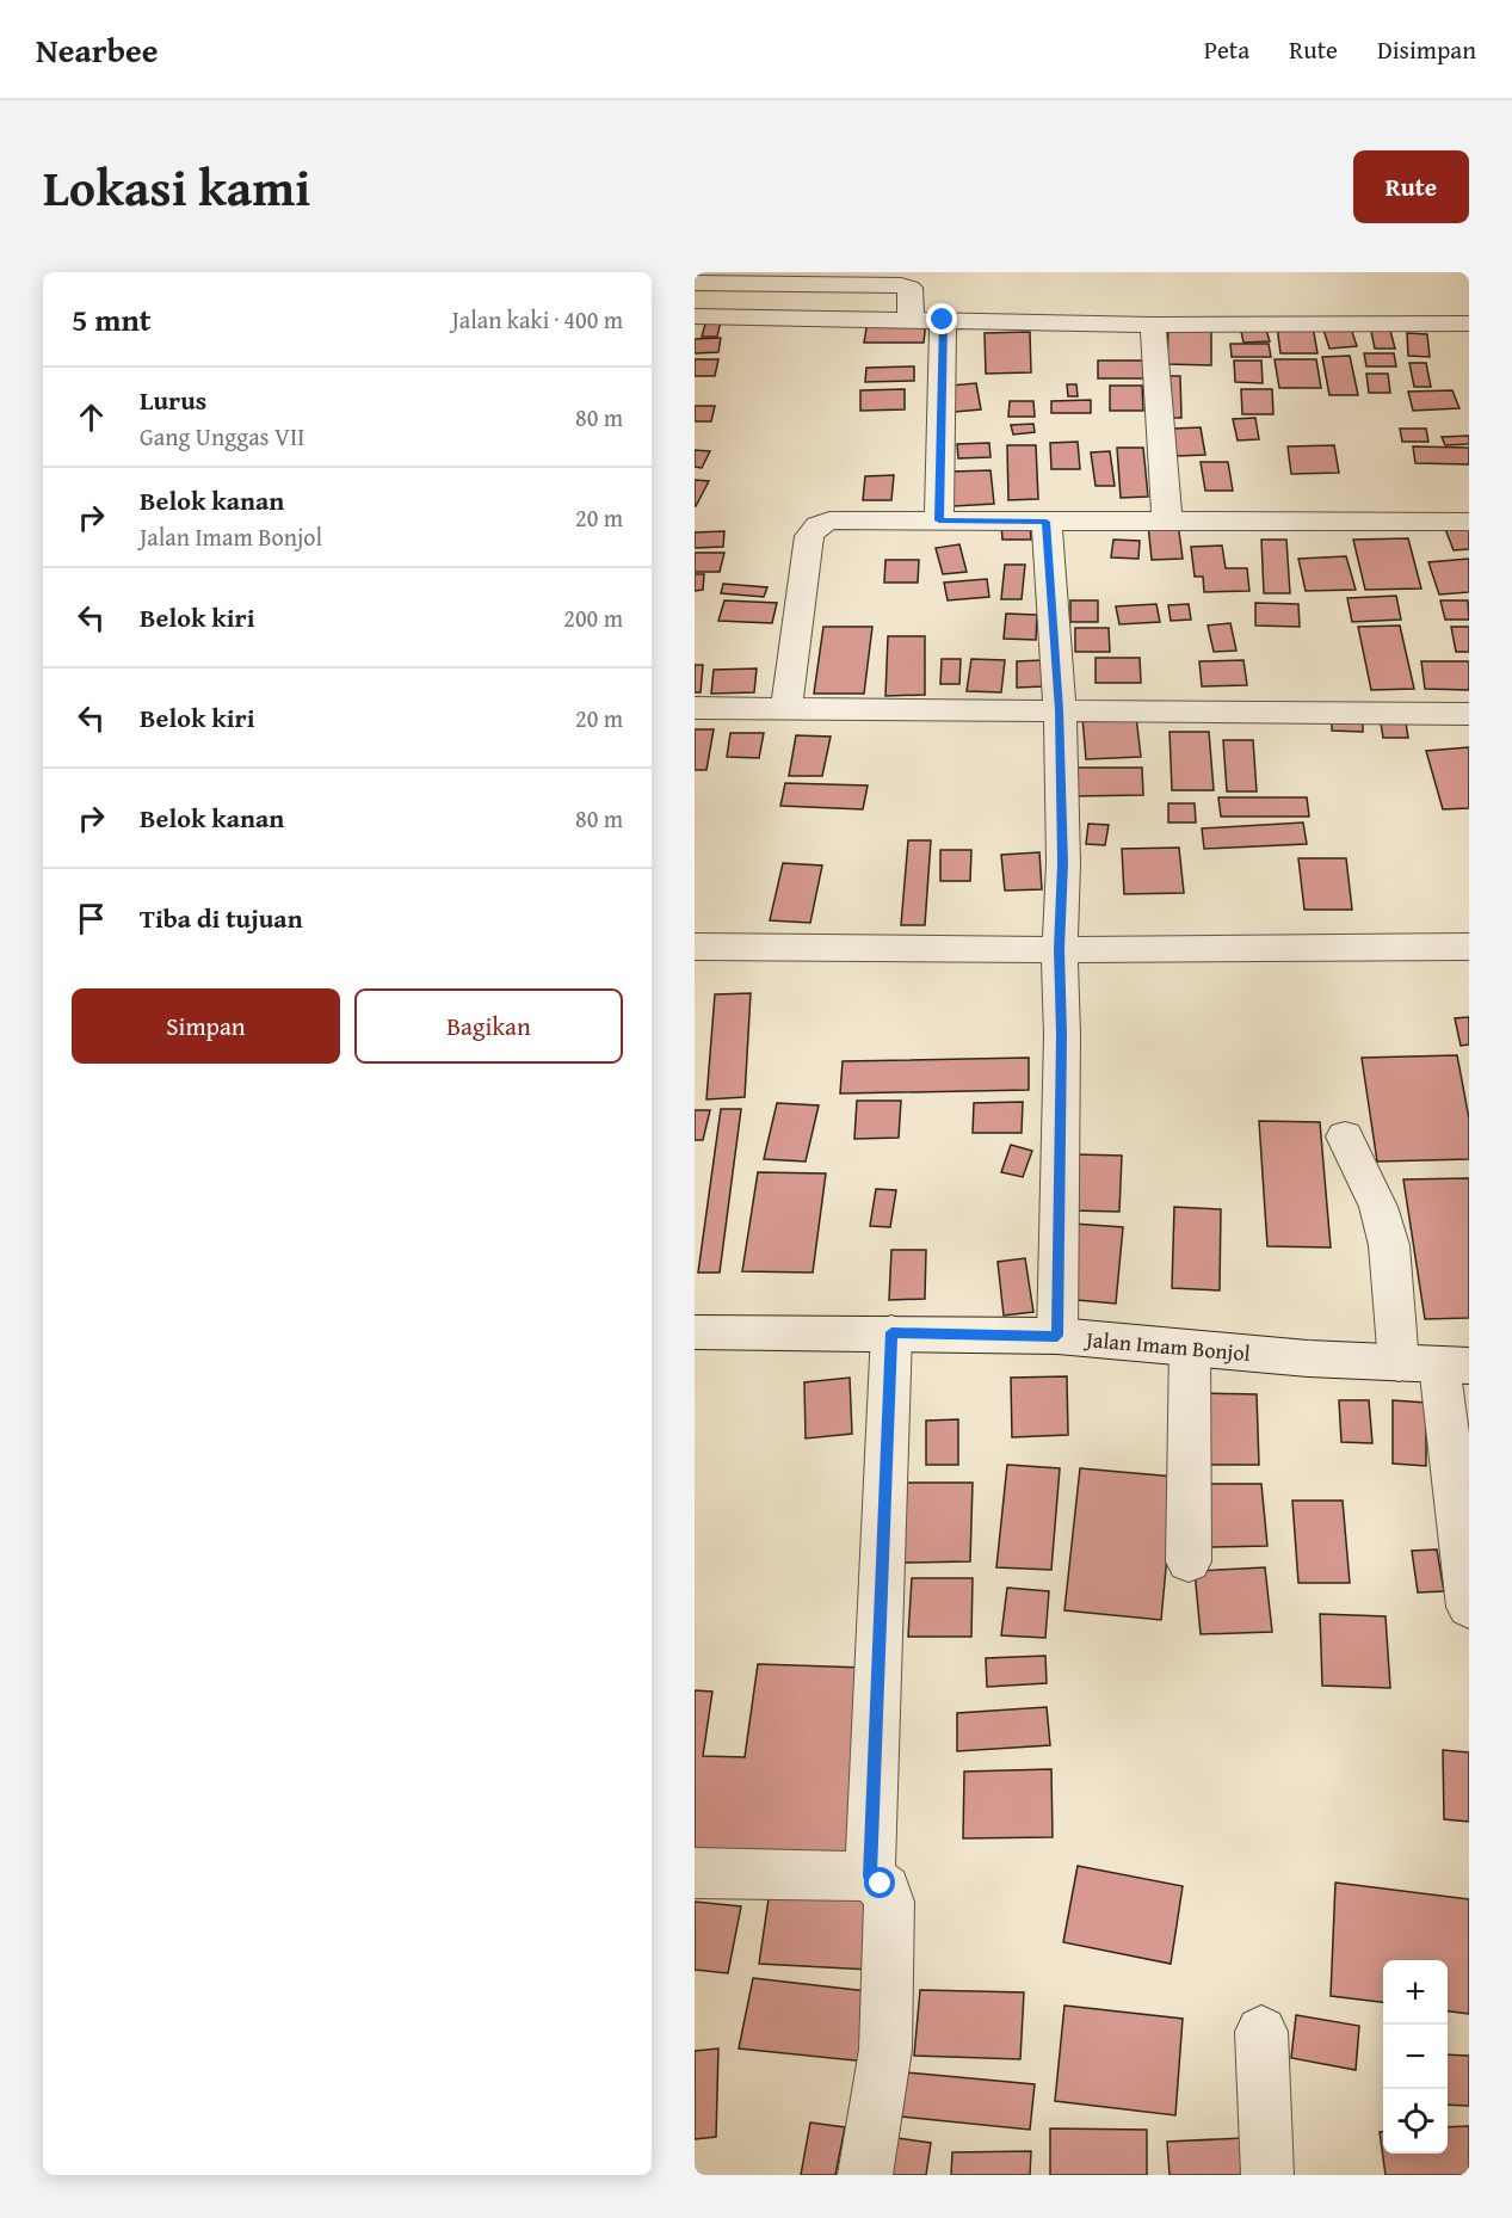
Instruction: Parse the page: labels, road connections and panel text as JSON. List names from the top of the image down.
{
  "streets": {
    "street": ["Jalan Imam Bonjol"]
  },
  "page": {
    "header": "Nearbee",
    "nav": ["Peta", "Rute", "Disimpan"],
    "title": "Lokasi kami",
    "buttons": [
      "Rute",
      ["Simpan", "Bagikan"]
    ],
    "heading": ["5 mnt", "Jalan kaki · 400 m"],
    "list": [
      ["Lurus", "Gang Unggas VII", "80 m"],
      ["Belok kanan", "Jalan Imam Bonjol", "20 m"],
      ["Belok kiri", "200 m"],
      ["Belok kiri", "20 m"],
      ["Belok kanan", "80 m"],
      "Tiba di tujuan"
    ],
    "map_buttons": ["+", "−"]
  }
}
